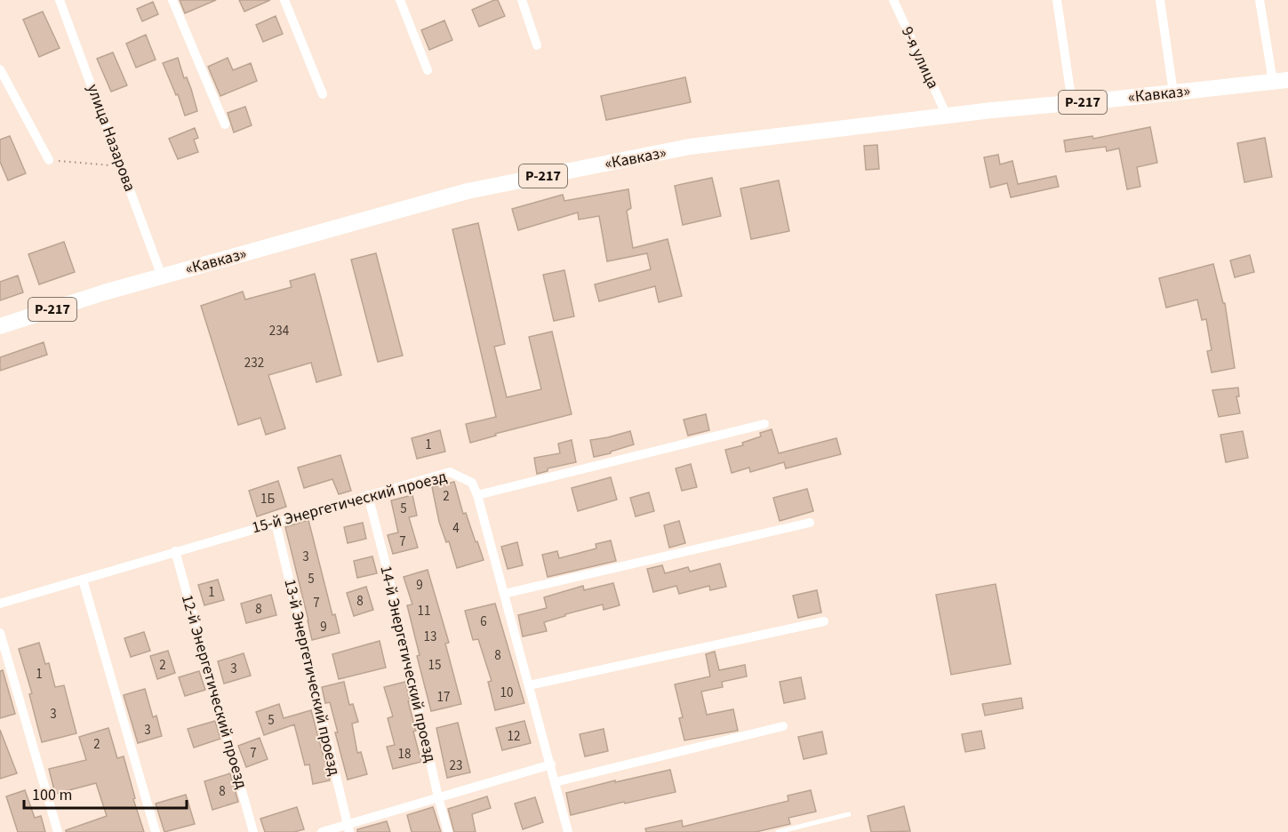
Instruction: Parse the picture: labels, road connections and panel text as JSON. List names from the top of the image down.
{
  "streets": {
    "highway": ["«Кавказ»", "Р-217"],
    "street": [
      "9-я улица",
      "улица Назарова",
      "15-й Энергетический проезд",
      "14-й Энергетический проезд",
      "13-й Энергетический проезд",
      "12-й Энергетический проезд"
    ]
  },
  "crossings": [
    ["9-я улица", "«Кавказ»"],
    ["«Кавказ»", "улица Назарова"],
    ["15-й Энергетический проезд", "14-й Энергетический проезд"],
    ["15-й Энергетический проезд", "13-й Энергетический проезд"],
    ["15-й Энергетический проезд", "12-й Энергетический проезд"]
  ],
  "house_numbers": [
    "234",
    "232",
    "1",
    "2",
    "1Б",
    "5",
    "4",
    "7",
    "3",
    "5",
    "9",
    "1",
    "8",
    "7",
    "8",
    "11",
    "6",
    "9",
    "13",
    "8",
    "2",
    "15",
    "3",
    "1",
    "10",
    "17",
    "3",
    "5",
    "3",
    "12",
    "2",
    "7",
    "18",
    "23",
    "8"
  ],
  "scale_bar": "100 m"
}
